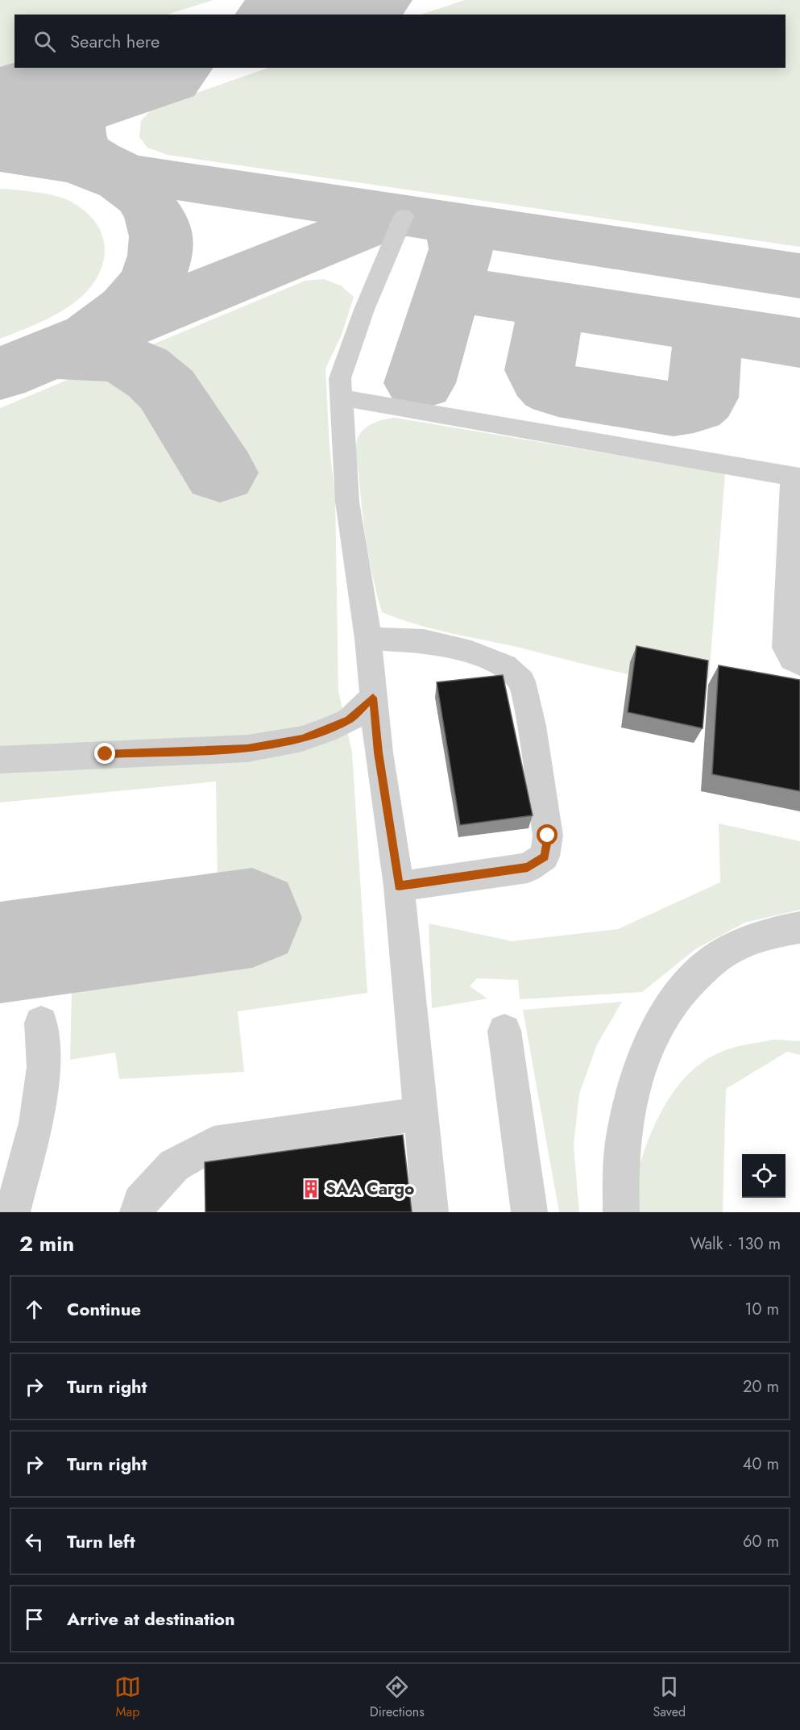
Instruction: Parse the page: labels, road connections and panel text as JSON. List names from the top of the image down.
{
  "places": {
    "building": ["SAA Cargo"]
  },
  "page": {
    "search": "Search here",
    "heading": ["2 min", "Walk · 130 m"],
    "list": [
      ["Continue", "10 m"],
      ["Turn right", "20 m"],
      ["Turn right", "40 m"],
      ["Turn left", "60 m"],
      "Arrive at destination"
    ],
    "nav": ["Map", "Directions", "Saved"]
  }
}
